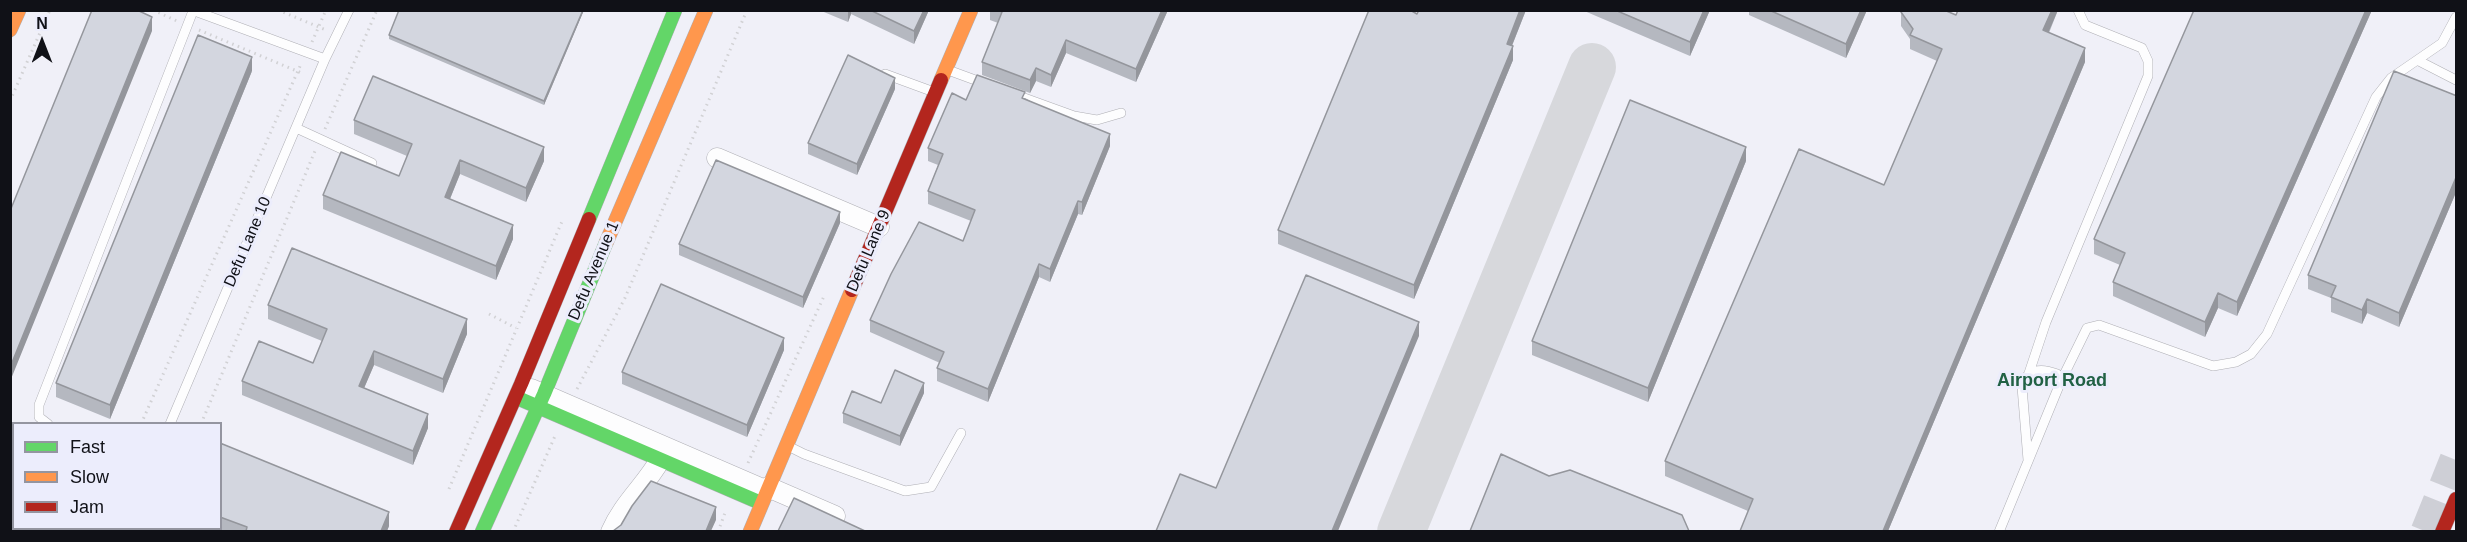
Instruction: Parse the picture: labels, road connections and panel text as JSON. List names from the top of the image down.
{
  "streets": {
    "main road": ["Defu Lane 9", "Defu Avenue 1"],
    "lane": ["Defu Lane 10"]
  },
  "districts": ["Airport Road"],
  "legend": ["Fast", "Slow", "Jam"],
  "north": "top"
}
